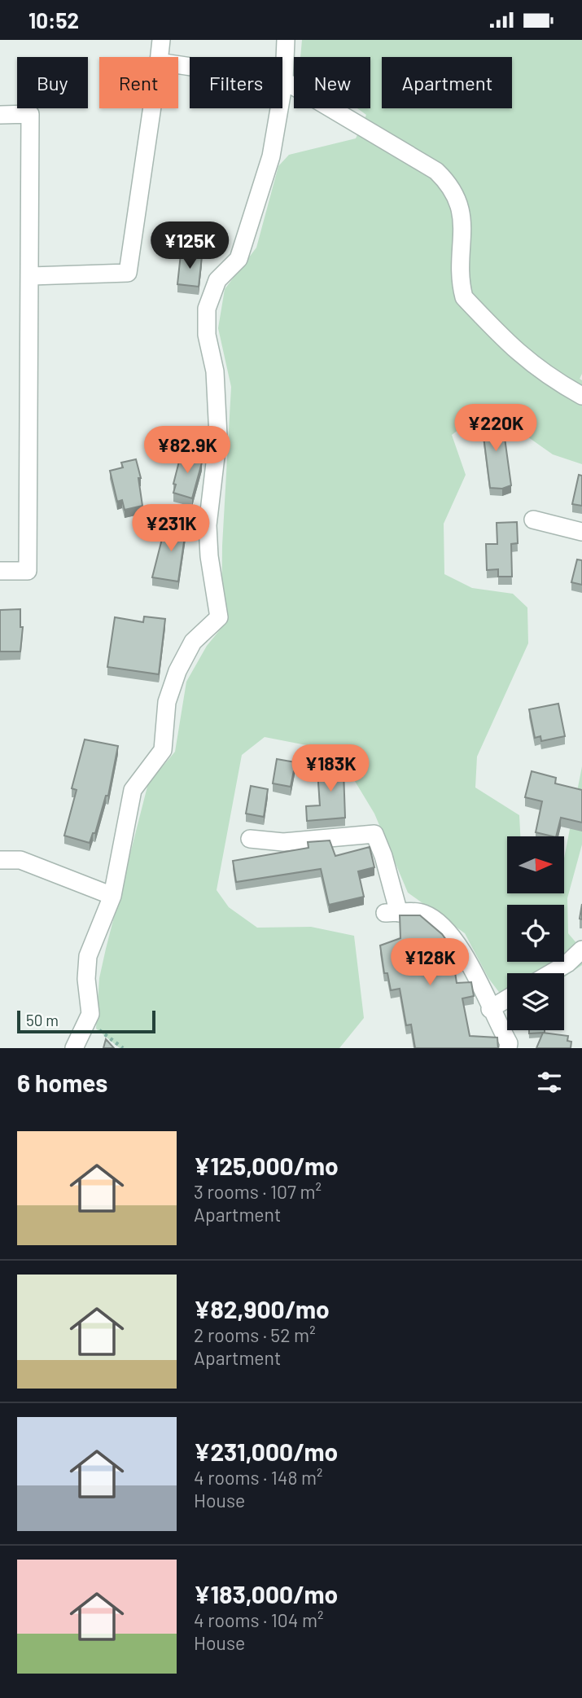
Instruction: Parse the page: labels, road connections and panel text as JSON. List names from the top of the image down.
{
  "scale_bar": "50 m",
  "north": "right",
  "page": {
    "status": "10:52",
    "chip": [
      "Buy",
      "Rent",
      "Filters",
      "New",
      "Apartment"
    ],
    "price": [
      "¥125K",
      "¥220K",
      "¥82.9K",
      "¥231K",
      "¥183K",
      "¥128K"
    ],
    "scale": "50 m",
    "heading": "6 homes",
    "list": [
      {
        "name": "¥125,000/mo",
        "note": "3 rooms · 107 m² · Apartment"
      },
      {
        "name": "¥82,900/mo",
        "note": "2 rooms · 52 m² · Apartment"
      },
      {
        "name": "¥231,000/mo",
        "note": "4 rooms · 148 m² · House"
      },
      {
        "name": "¥183,000/mo",
        "note": "4 rooms · 104 m² · House"
      }
    ]
  }
}
